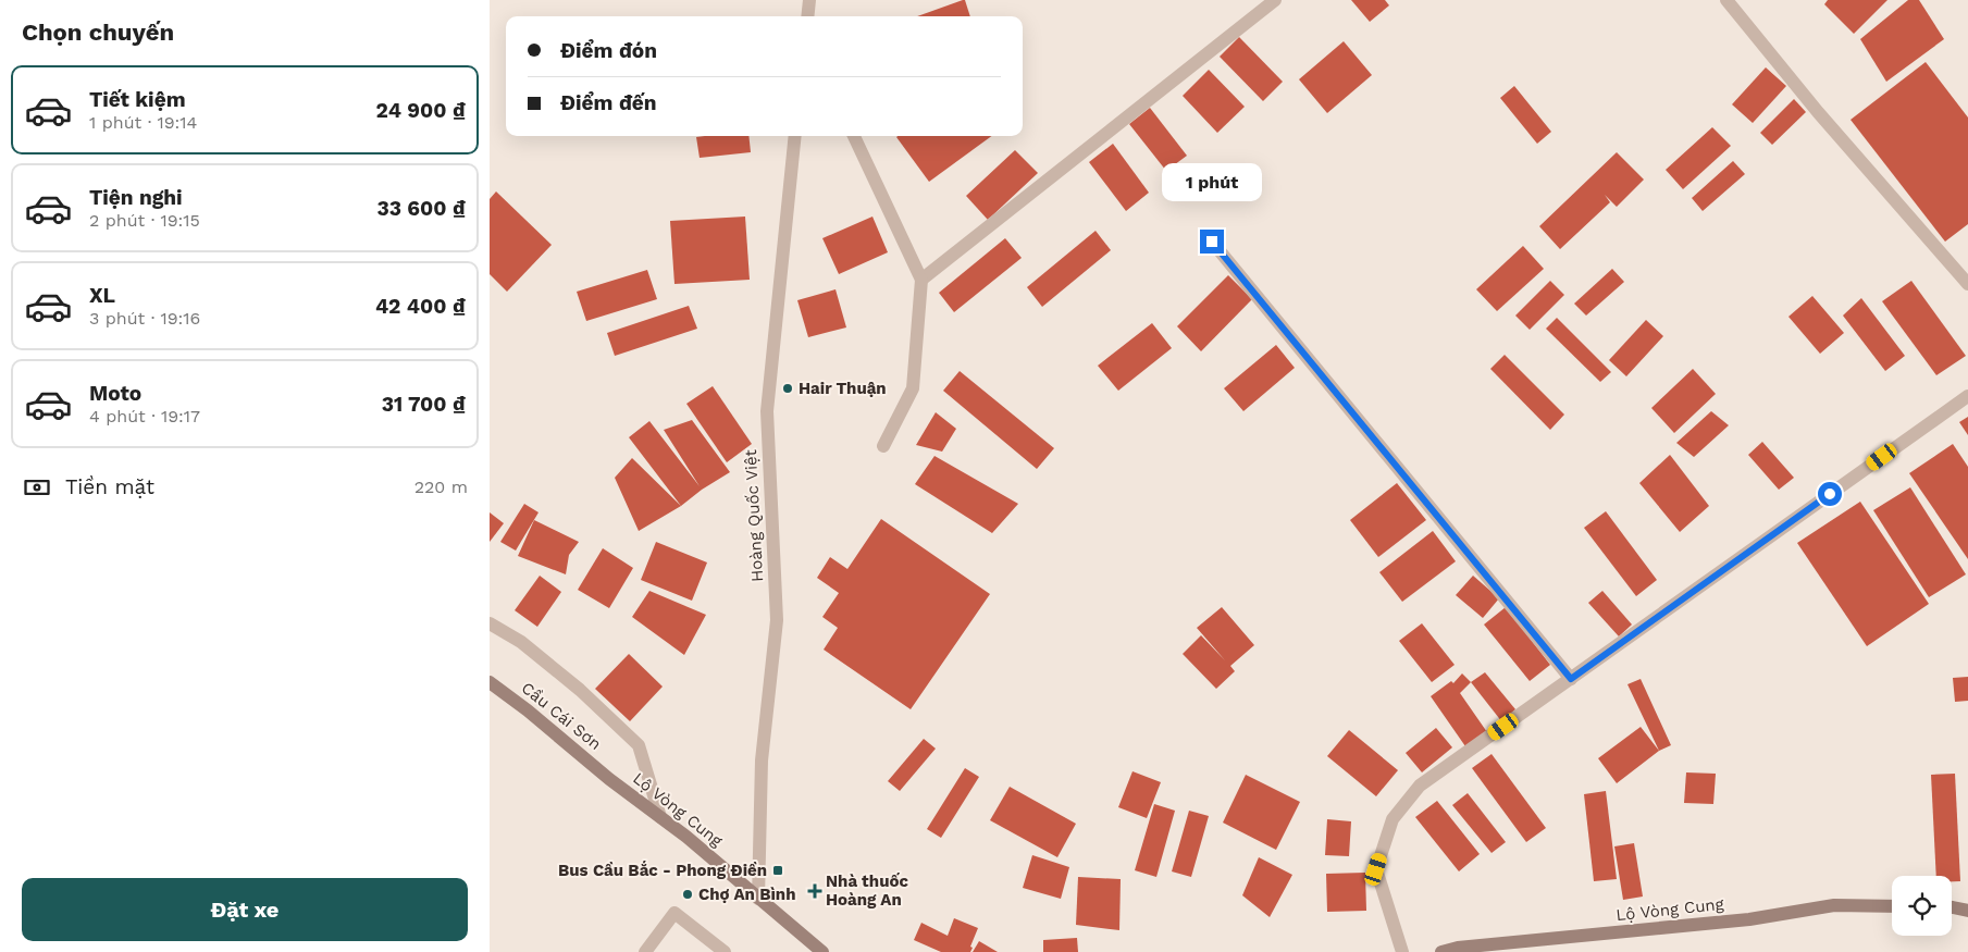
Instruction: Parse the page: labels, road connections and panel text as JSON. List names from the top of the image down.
{
  "streets": {
    "main road": ["Cầu Cái Sơn", "Lộ Vòng Cung"],
    "street": ["Hoàng Quốc Việt"]
  },
  "crossings": [
    ["Hoàng Quốc Việt", "Lộ Vòng Cung"],
    ["Cầu Cái Sơn", "Lộ Vòng Cung"]
  ],
  "places": {
    "other": ["Hair Thuận", "Chợ An Bình"],
    "transit": ["Bus Cầu Bắc - Phong Điền"],
    "health": ["Nhà thuốc Hoàng An"]
  },
  "page": {
    "heading": "Chọn chuyến",
    "banner": ["Điểm đón", "Điểm đến"],
    "list": [
      {
        "name": "Tiết kiệm",
        "note": "1 phút · 19:14",
        "value": "24 900 ₫"
      },
      {
        "name": "Tiện nghi",
        "note": "2 phút · 19:15",
        "value": "33 600 ₫"
      },
      {
        "name": "XL",
        "note": "3 phút · 19:16",
        "value": "42 400 ₫"
      },
      {
        "name": "Moto",
        "note": "4 phút · 19:17",
        "value": "31 700 ₫"
      }
    ],
    "bubble": "1 phút",
    "pay": ["Tiền mặt", "220 m"],
    "buttons": "Đặt xe"
  }
}
